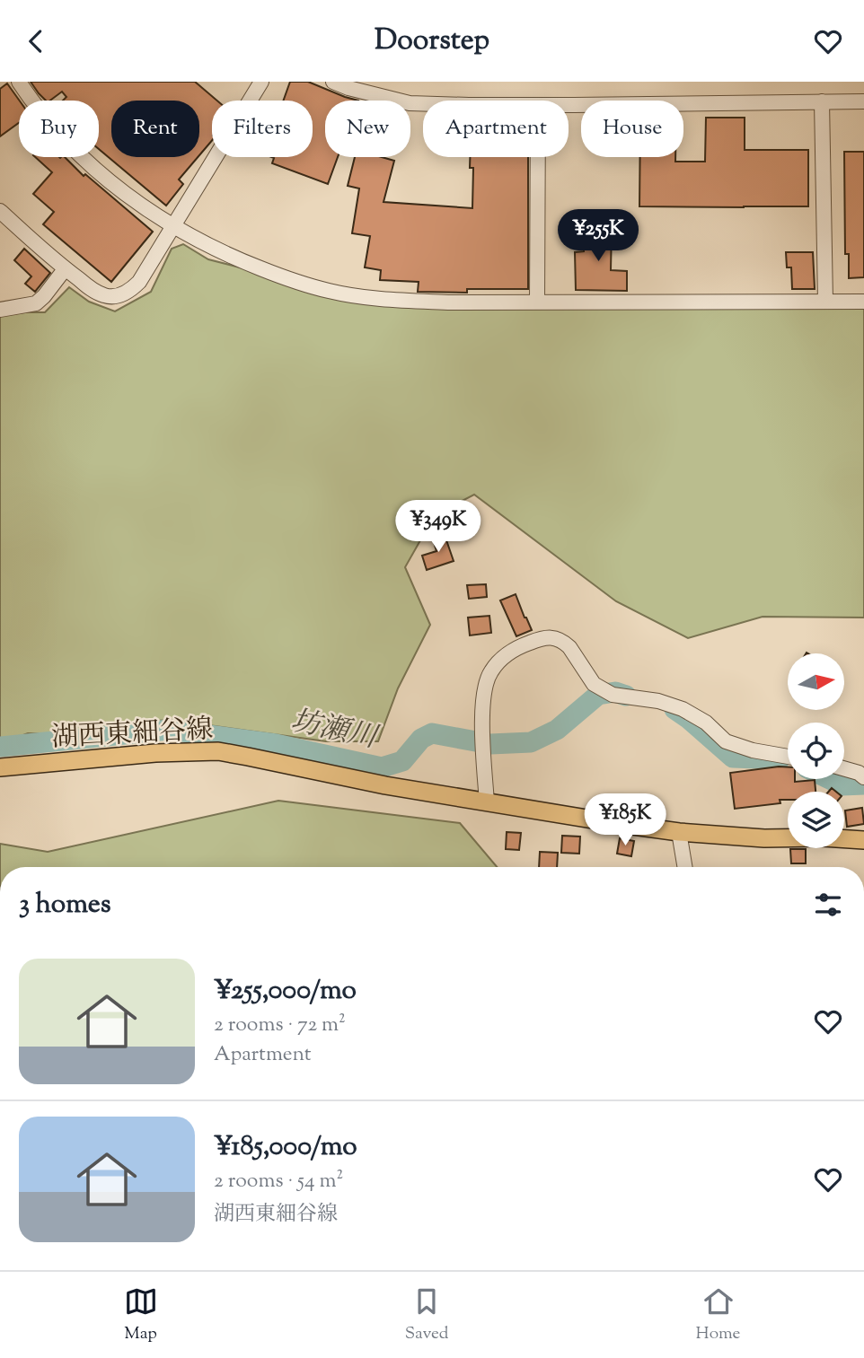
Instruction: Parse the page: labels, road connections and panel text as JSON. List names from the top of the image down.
{
  "streets": {
    "main road": ["湖西東細谷線"]
  },
  "water": ["坊瀬川"],
  "north": "right",
  "page": {
    "header": "Doorstep",
    "chip": [
      "Buy",
      "Rent",
      "Filters",
      "New",
      "Apartment",
      "House"
    ],
    "price": ["¥255K", "¥349K", "¥185K"],
    "heading": "3 homes",
    "list": [
      {
        "name": "¥255,000/mo",
        "note": "2 rooms · 72 m² · Apartment"
      },
      {
        "name": "¥185,000/mo",
        "note": "2 rooms · 54 m² · 湖西東細谷線"
      }
    ],
    "tabs": ["Map", "Saved", "Home"]
  }
}
